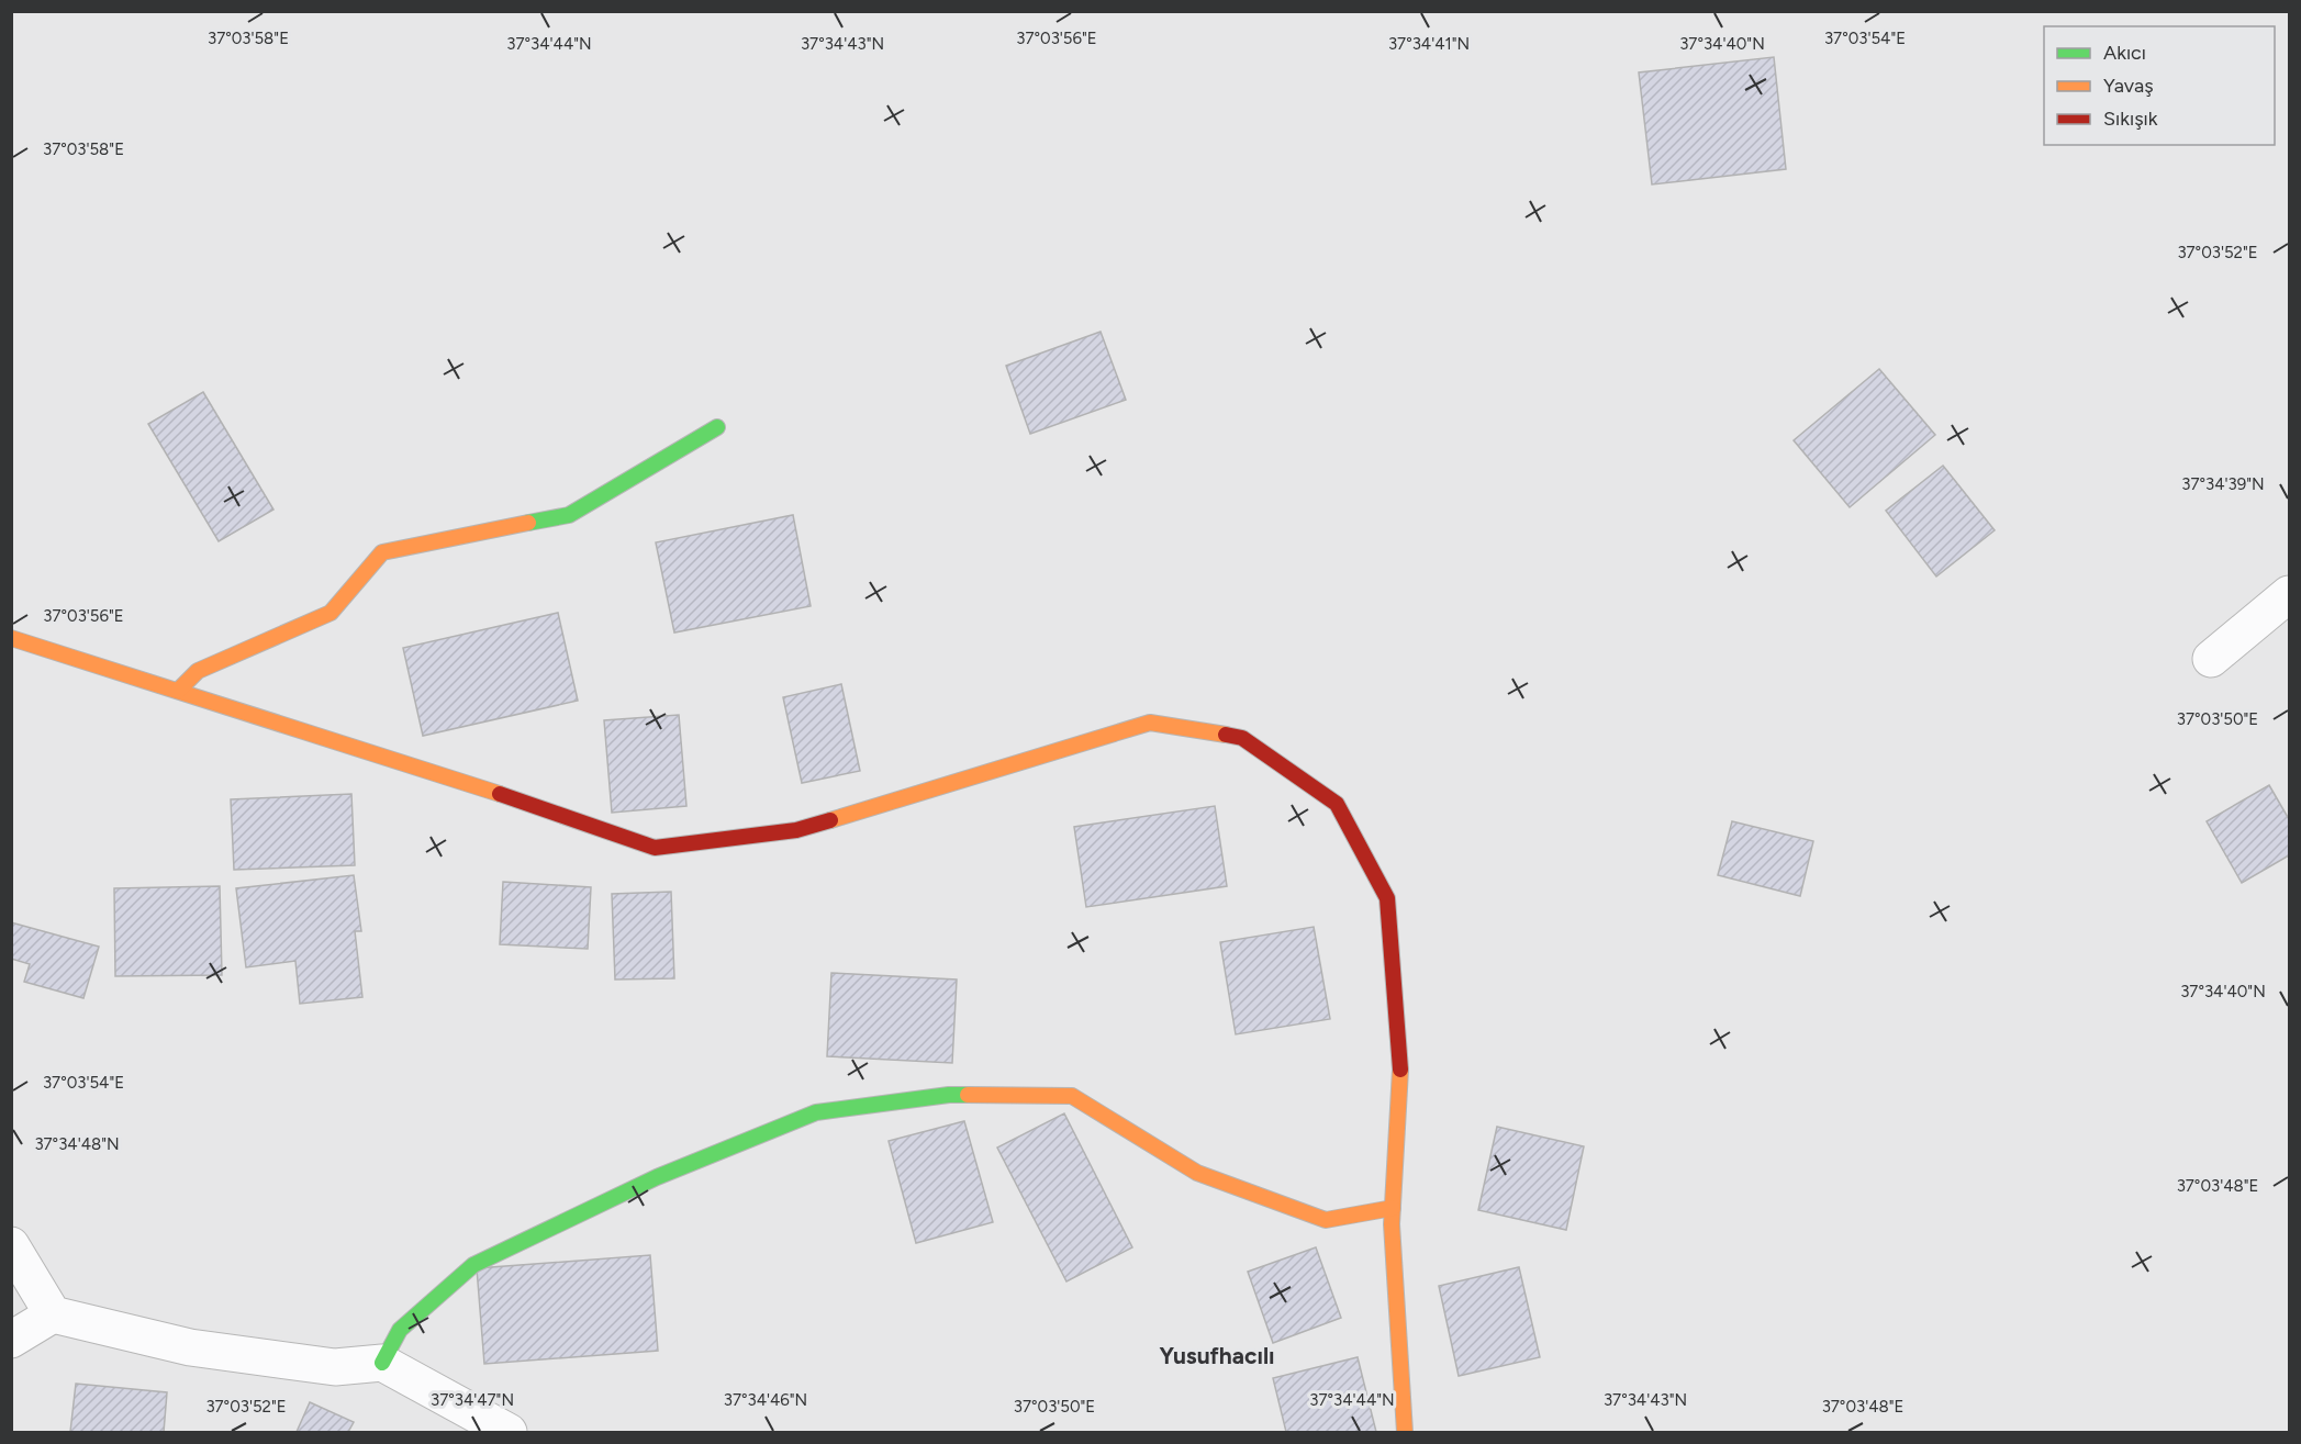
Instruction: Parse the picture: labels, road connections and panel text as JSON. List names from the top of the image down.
{
  "districts": ["Yusufhacılı"],
  "legend": ["Akıcı", "Yavaş", "Sıkışık"],
  "coordinates": [
    "37°03'58\"E",
    "37°03'56\"E",
    "37°03'54\"E",
    "37°34'44\"N",
    "37°34'43\"N",
    "37°34'41\"N",
    "37°34'40\"N",
    "37°03'52\"E",
    "37°34'39\"N",
    "37°03'50\"E",
    "37°34'48\"N",
    "37°03'48\"E",
    "37°34'47\"N",
    "37°34'46\"N"
  ]
}
